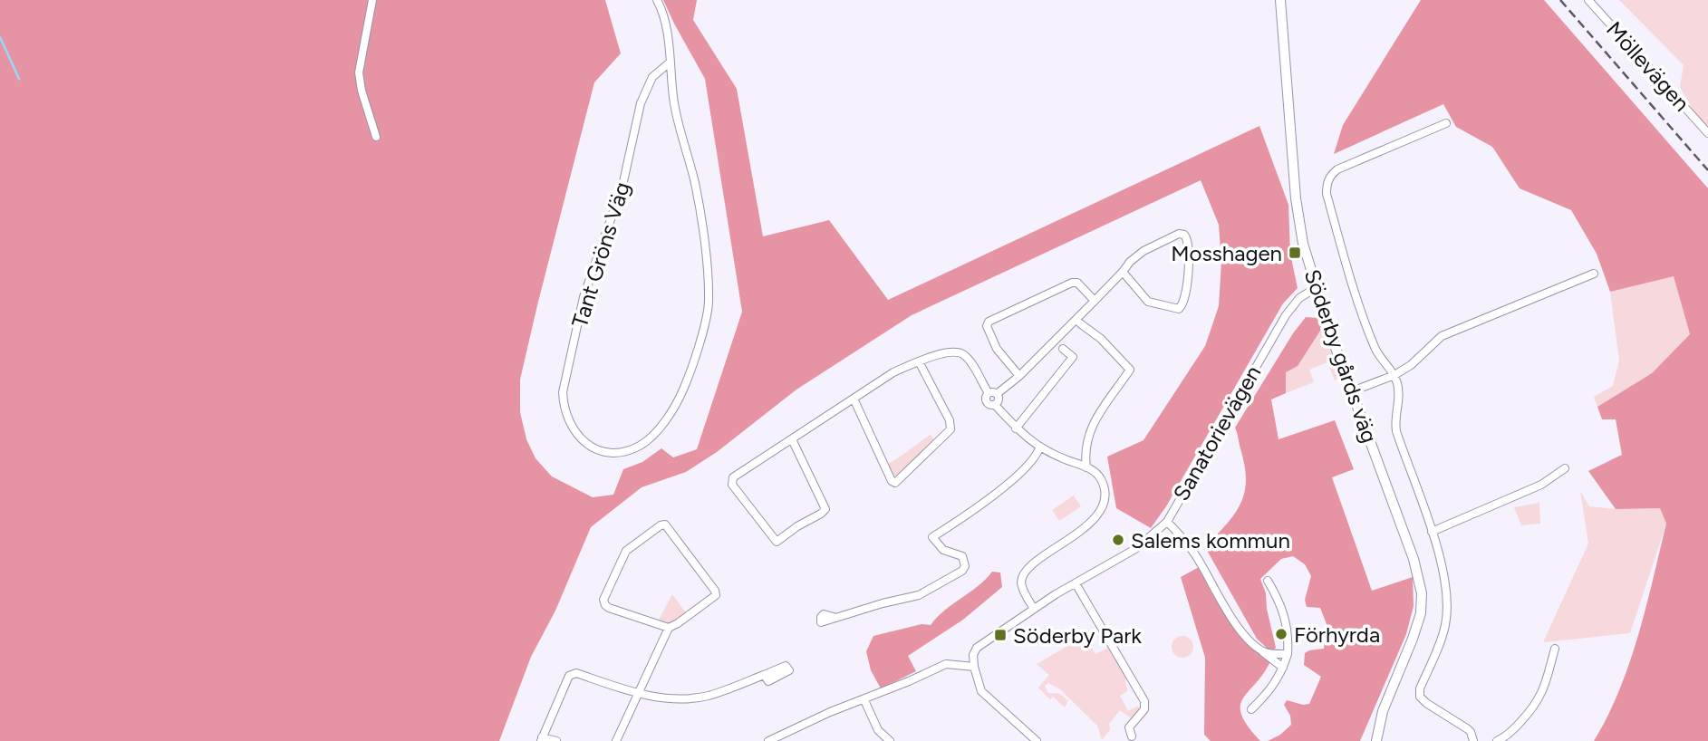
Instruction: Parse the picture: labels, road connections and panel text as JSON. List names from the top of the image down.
{
  "streets": {
    "main road": ["Söderby gårds väg"],
    "street": ["Möllevägen", "Tant Gröns Väg", "Sanatorievägen"]
  },
  "crossings": [
    ["Söderby gårds väg", "Sanatorievägen"]
  ],
  "places": {
    "transit": ["Mosshagen", "Söderby Park"],
    "other": ["Salems kommun", "Förhyrda"]
  }
}
